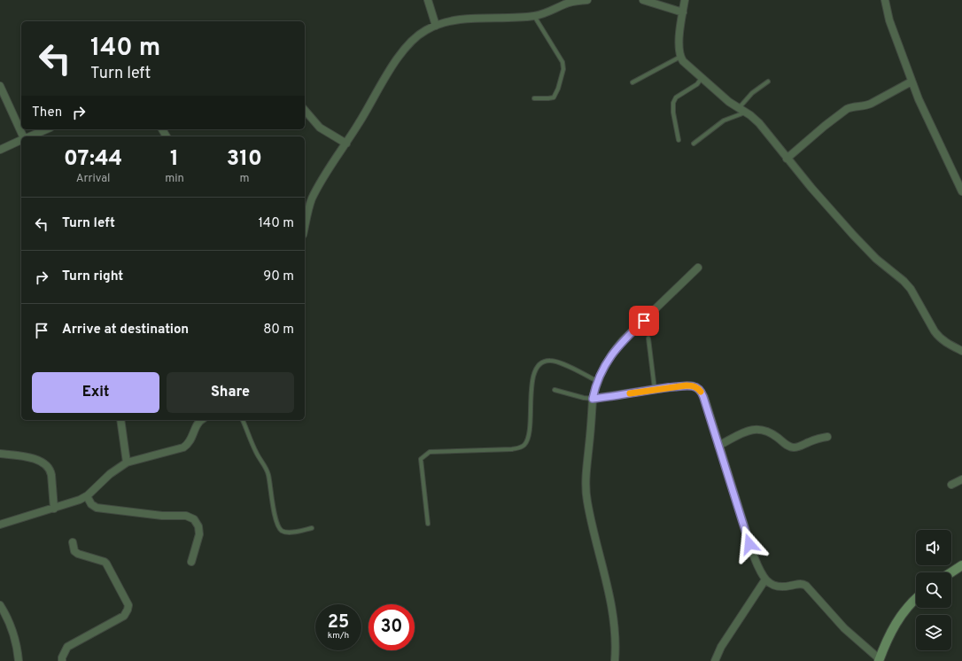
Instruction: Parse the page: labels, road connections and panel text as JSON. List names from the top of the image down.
{
  "page": {
    "turn": ["140 m", "Turn left"],
    "then": "Then",
    "eta": [
      "07:44",
      "Arrival",
      "1",
      "min",
      "310",
      "m"
    ],
    "list": [
      {
        "name": "Turn left",
        "value": "140 m"
      },
      {
        "name": "Turn right",
        "value": "90 m"
      },
      {
        "name": "Arrive at destination",
        "value": "80 m"
      }
    ],
    "buttons": ["Exit", "Share"],
    "speed": "25 km/h",
    "limit": "30"
  }
}
